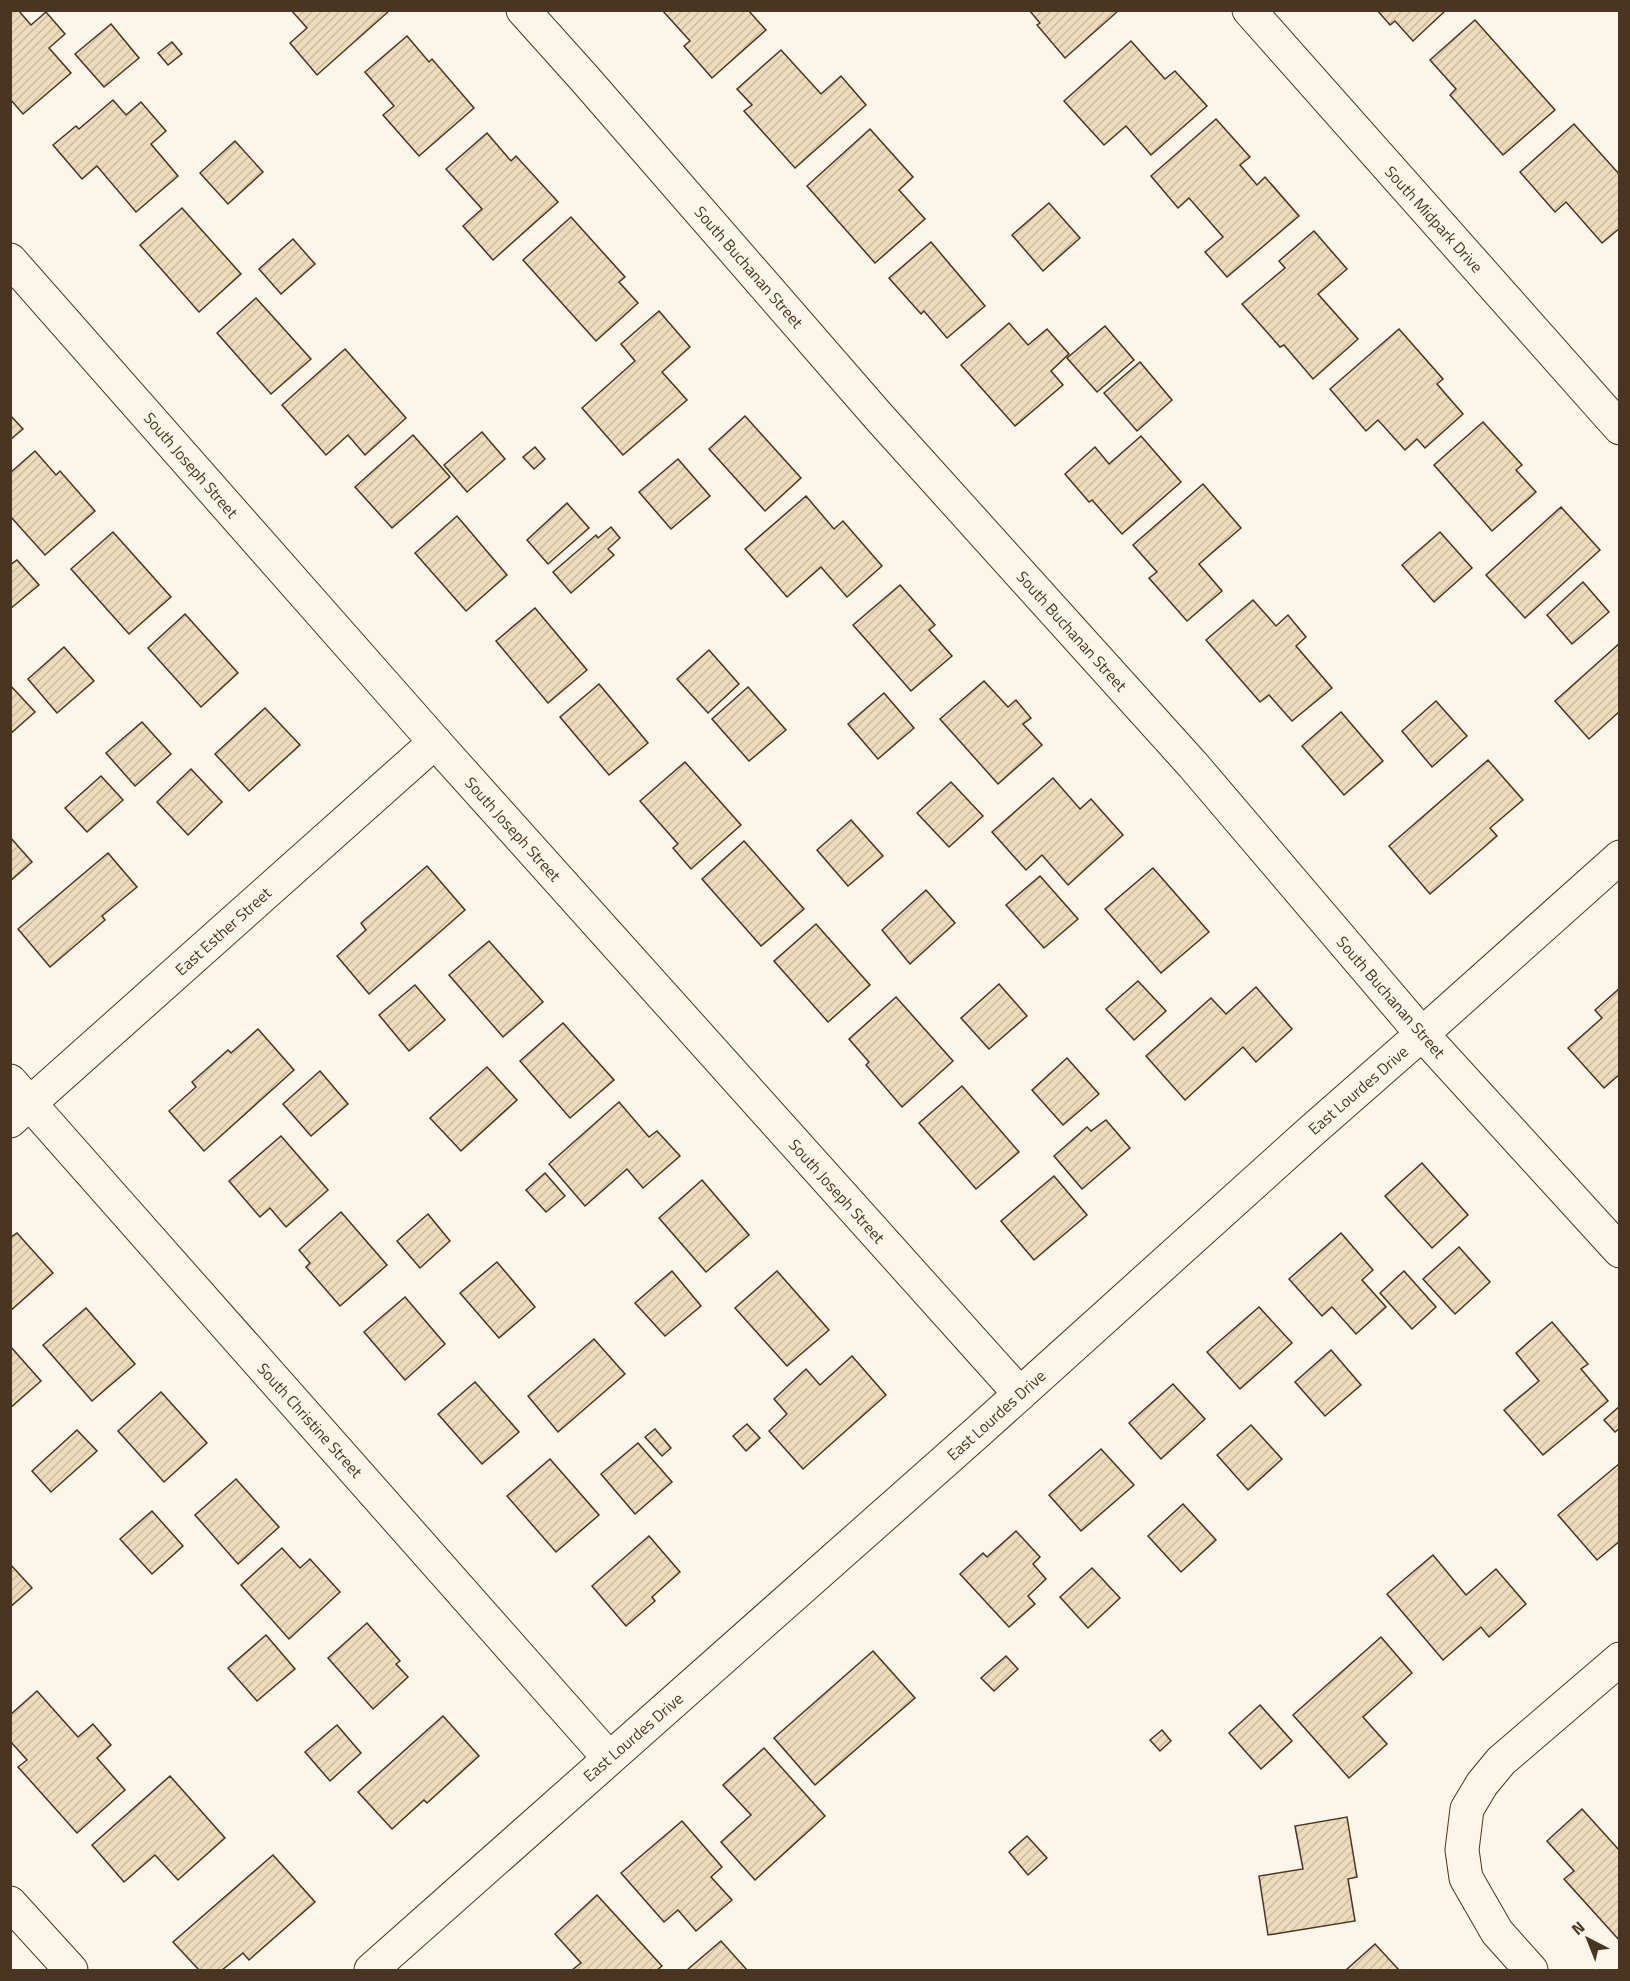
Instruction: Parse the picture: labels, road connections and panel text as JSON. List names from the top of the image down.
{
  "streets": {
    "street": [
      "South Midpark Drive",
      "South Buchanan Street",
      "South Joseph Street",
      "East Esther Street",
      "East Lourdes Drive",
      "South Christine Street"
    ]
  },
  "crossings": [
    ["South Buchanan Street", "East Lourdes Drive"],
    ["South Joseph Street", "East Esther Street"],
    ["South Joseph Street", "East Lourdes Drive"],
    ["East Esther Street", "South Christine Street"],
    ["East Lourdes Drive", "South Christine Street"]
  ],
  "north": "top left"
}
